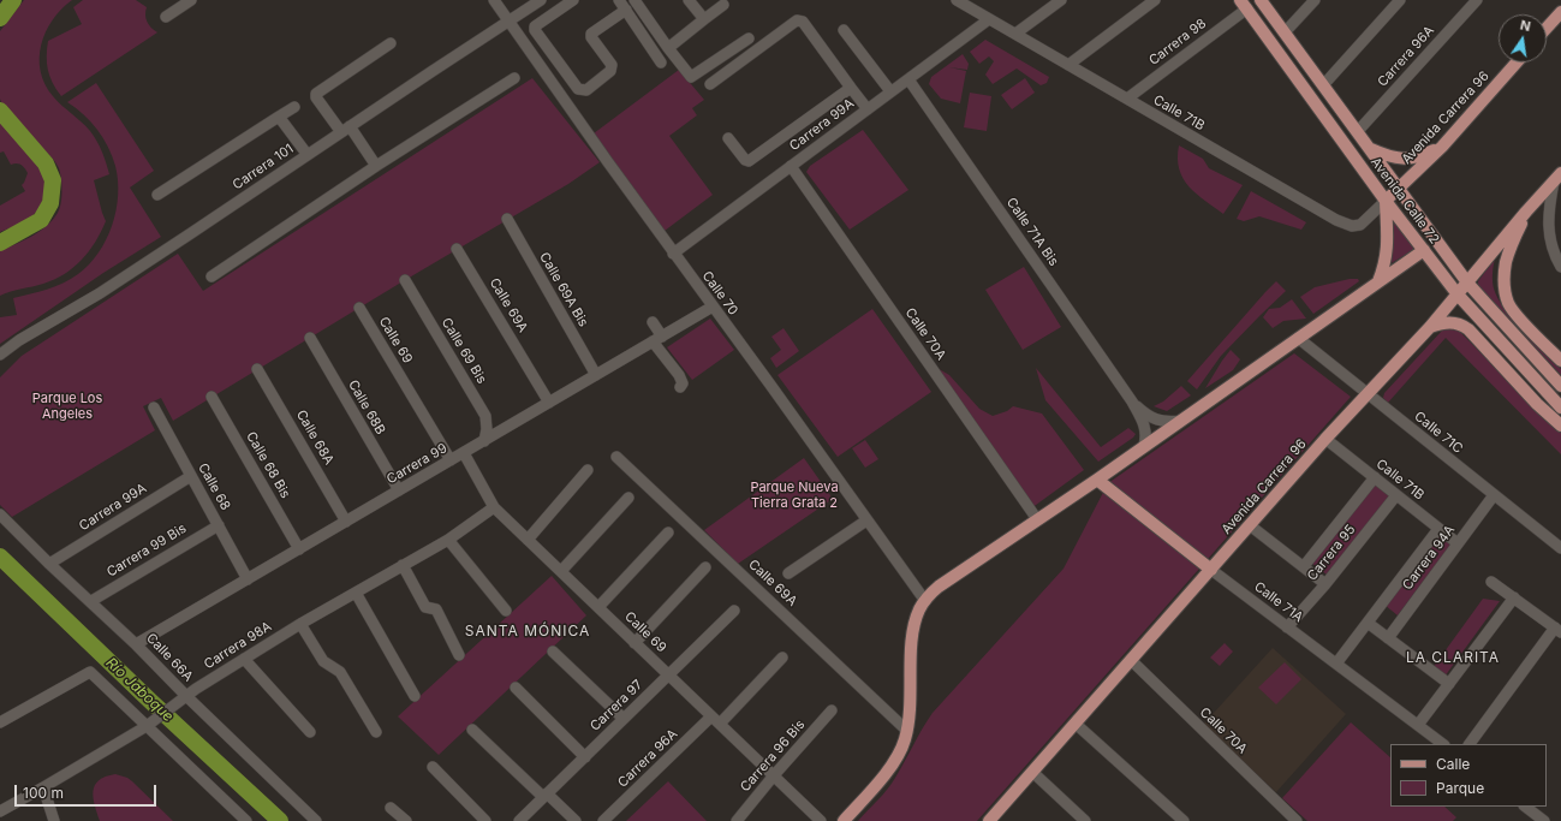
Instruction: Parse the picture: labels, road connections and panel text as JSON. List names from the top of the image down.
{
  "streets": {
    "main road": ["Avenida Carrera 96", "Avenida Calle 72", "Calle 71A"],
    "street": [
      "Carrera 98",
      "Carrera 96A",
      "Calle 71B",
      "Carrera 99A",
      "Carrera 101",
      "Calle 71A Bis",
      "Calle 69A Bis",
      "Calle 70",
      "Calle 69A",
      "Calle 70A",
      "Calle 69",
      "Calle 69 Bis",
      "Calle 68B",
      "Calle 71C",
      "Calle 68A",
      "Carrera 99",
      "Calle 68 Bis",
      "Calle 68",
      "Carrera 99 Bis",
      "Carrera 95",
      "Carrera 94A",
      "Carrera 98A",
      "Calle 66A",
      "Carrera 97",
      "Carrera 96 Bis"
    ]
  },
  "crossings": [
    ["Carrera 98", "Calle 71B"],
    ["Carrera 98", "Avenida Calle 72"],
    ["Carrera 96A", "Avenida Calle 72"],
    ["Carrera 96A", "Calle 69"],
    ["Calle 71B", "Avenida Carrera 96"],
    ["Calle 71B", "Carrera 99A"],
    ["Calle 71B", "Avenida Calle 72"],
    ["Calle 71B", "Carrera 95"],
    ["Calle 71B", "Carrera 94A"],
    ["Avenida Carrera 96", "Avenida Calle 72"],
    ["Avenida Carrera 96", "Calle 70A"],
    ["Avenida Carrera 96", "Calle 71C"],
    ["Avenida Carrera 96", "Calle 71A"],
    ["Carrera 99A", "Calle 71A Bis"],
    ["Carrera 99A", "Calle 70"],
    ["Carrera 99A", "Calle 70A"],
    ["Carrera 99A", "Calle 68"],
    ["Carrera 99A", "Calle 66A"],
    ["Carrera 101", "Calle 70"],
    ["Calle 69A Bis", "Carrera 99"],
    ["Calle 70", "Carrera 99"],
    ["Calle 69A", "Carrera 99"],
    ["Calle 69", "Carrera 99"],
    ["Calle 69", "Carrera 98A"],
    ["Calle 69", "Carrera 97"],
    ["Calle 69", "Carrera 96 Bis"],
    ["Calle 69 Bis", "Carrera 99"],
    ["Calle 68B", "Carrera 99"],
    ["Calle 71C", "Carrera 94A"],
    ["Calle 68A", "Carrera 99"],
    ["Carrera 99", "Calle 68 Bis"],
    ["Carrera 99", "Calle 68"],
    ["Carrera 99", "Calle 66A"],
    ["Calle 68", "Carrera 99 Bis"],
    ["Carrera 99 Bis", "Calle 66A"],
    ["Carrera 95", "Calle 71A"],
    ["Carrera 94A", "Calle 71A"],
    ["Carrera 98A", "Calle 66A"]
  ],
  "districts": ["SANTA MÓNICA", "LA CLARITA"],
  "water": ["Río Jaboque"],
  "parks": ["Parque Los Angeles", "Parque Nueva Tierra Grata 2"],
  "legend": ["Calle", "Parque"],
  "scale_bar": "100 m",
  "north": "top"
}
